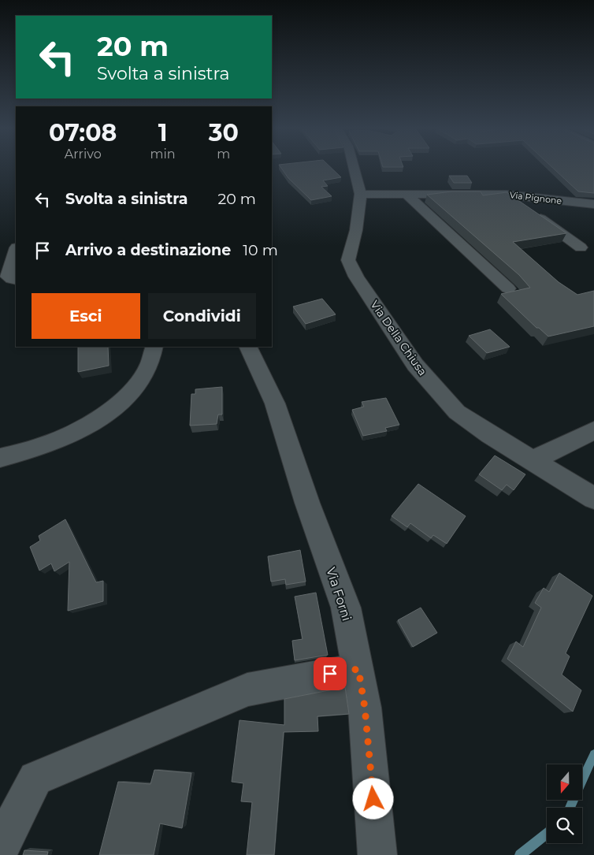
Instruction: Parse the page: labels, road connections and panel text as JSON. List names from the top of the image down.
{
  "streets": {
    "street": ["Via Pignone", "Via Della Chiusa", "Via Forni"]
  },
  "crossings": [
    ["Via Pignone", "Via Della Chiusa"]
  ],
  "north": "bottom",
  "page": {
    "turn": ["20 m", "Svolta a sinistra"],
    "eta": [
      "07:08",
      "Arrivo",
      "1",
      "min",
      "30",
      "m"
    ],
    "list": [
      {
        "name": "Svolta a sinistra",
        "value": "20 m"
      },
      {
        "name": "Arrivo a destinazione",
        "value": "10 m"
      }
    ],
    "buttons": ["Esci", "Condividi"]
  }
}
